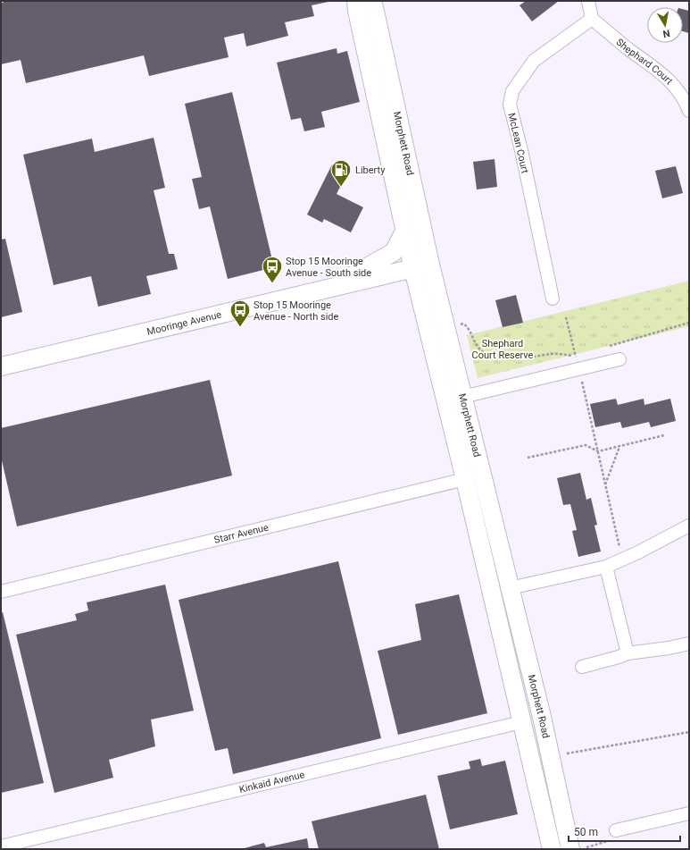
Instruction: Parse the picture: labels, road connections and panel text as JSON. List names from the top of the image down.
{
  "streets": {
    "street": [
      "Shephard Court",
      "Morphett Road",
      "McLean Court",
      "Mooringe Avenue",
      "Starr Avenue",
      "Kinkaid Avenue"
    ]
  },
  "crossings": [
    ["Shephard Court", "McLean Court"],
    ["Morphett Road", "Mooringe Avenue"],
    ["Morphett Road", "Starr Avenue"],
    ["Morphett Road", "Kinkaid Avenue"]
  ],
  "parks": ["Shephard Court Reserve"],
  "places": {
    "fuel station": ["Liberty"],
    "bus stop": ["Stop 15 Mooringe Avenue - South side", "Stop 15 Mooringe Avenue - North side"]
  },
  "scale_bar": "50 m",
  "north": "bottom"
}
